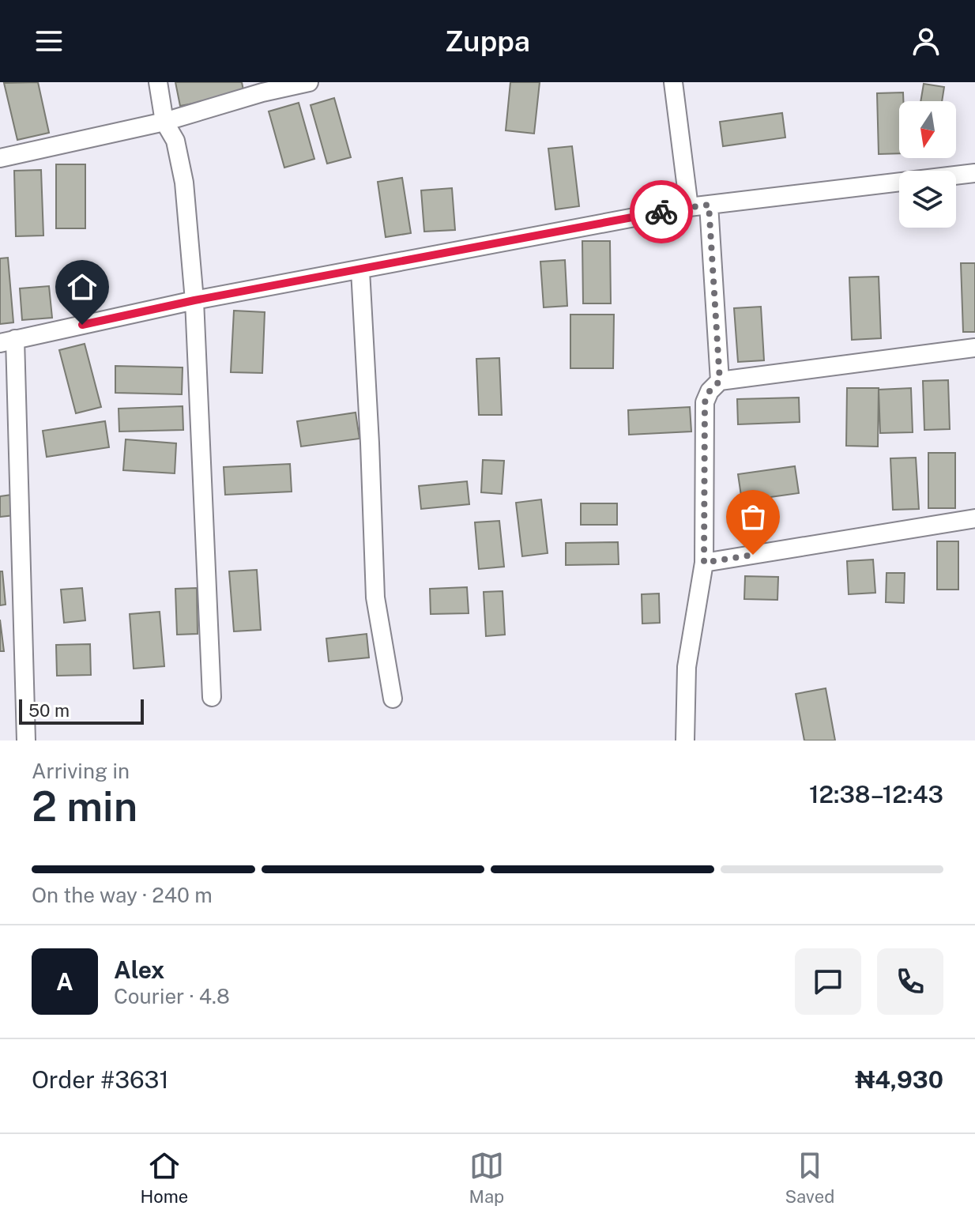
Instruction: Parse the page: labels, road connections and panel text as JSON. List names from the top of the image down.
{
  "scale_bar": "50 m",
  "north": "bottom",
  "page": {
    "header": "Zuppa",
    "scale": "50 m",
    "heading": ["2 min", "Arriving in", "12:38–12:43"],
    "panel": [
      "Alex",
      "Courier · 4.8",
      "Order #3631",
      "₦4,930"
    ],
    "bar": "On the way · 240 m",
    "round": "A",
    "tabs": ["Home", "Map", "Saved"]
  }
}
